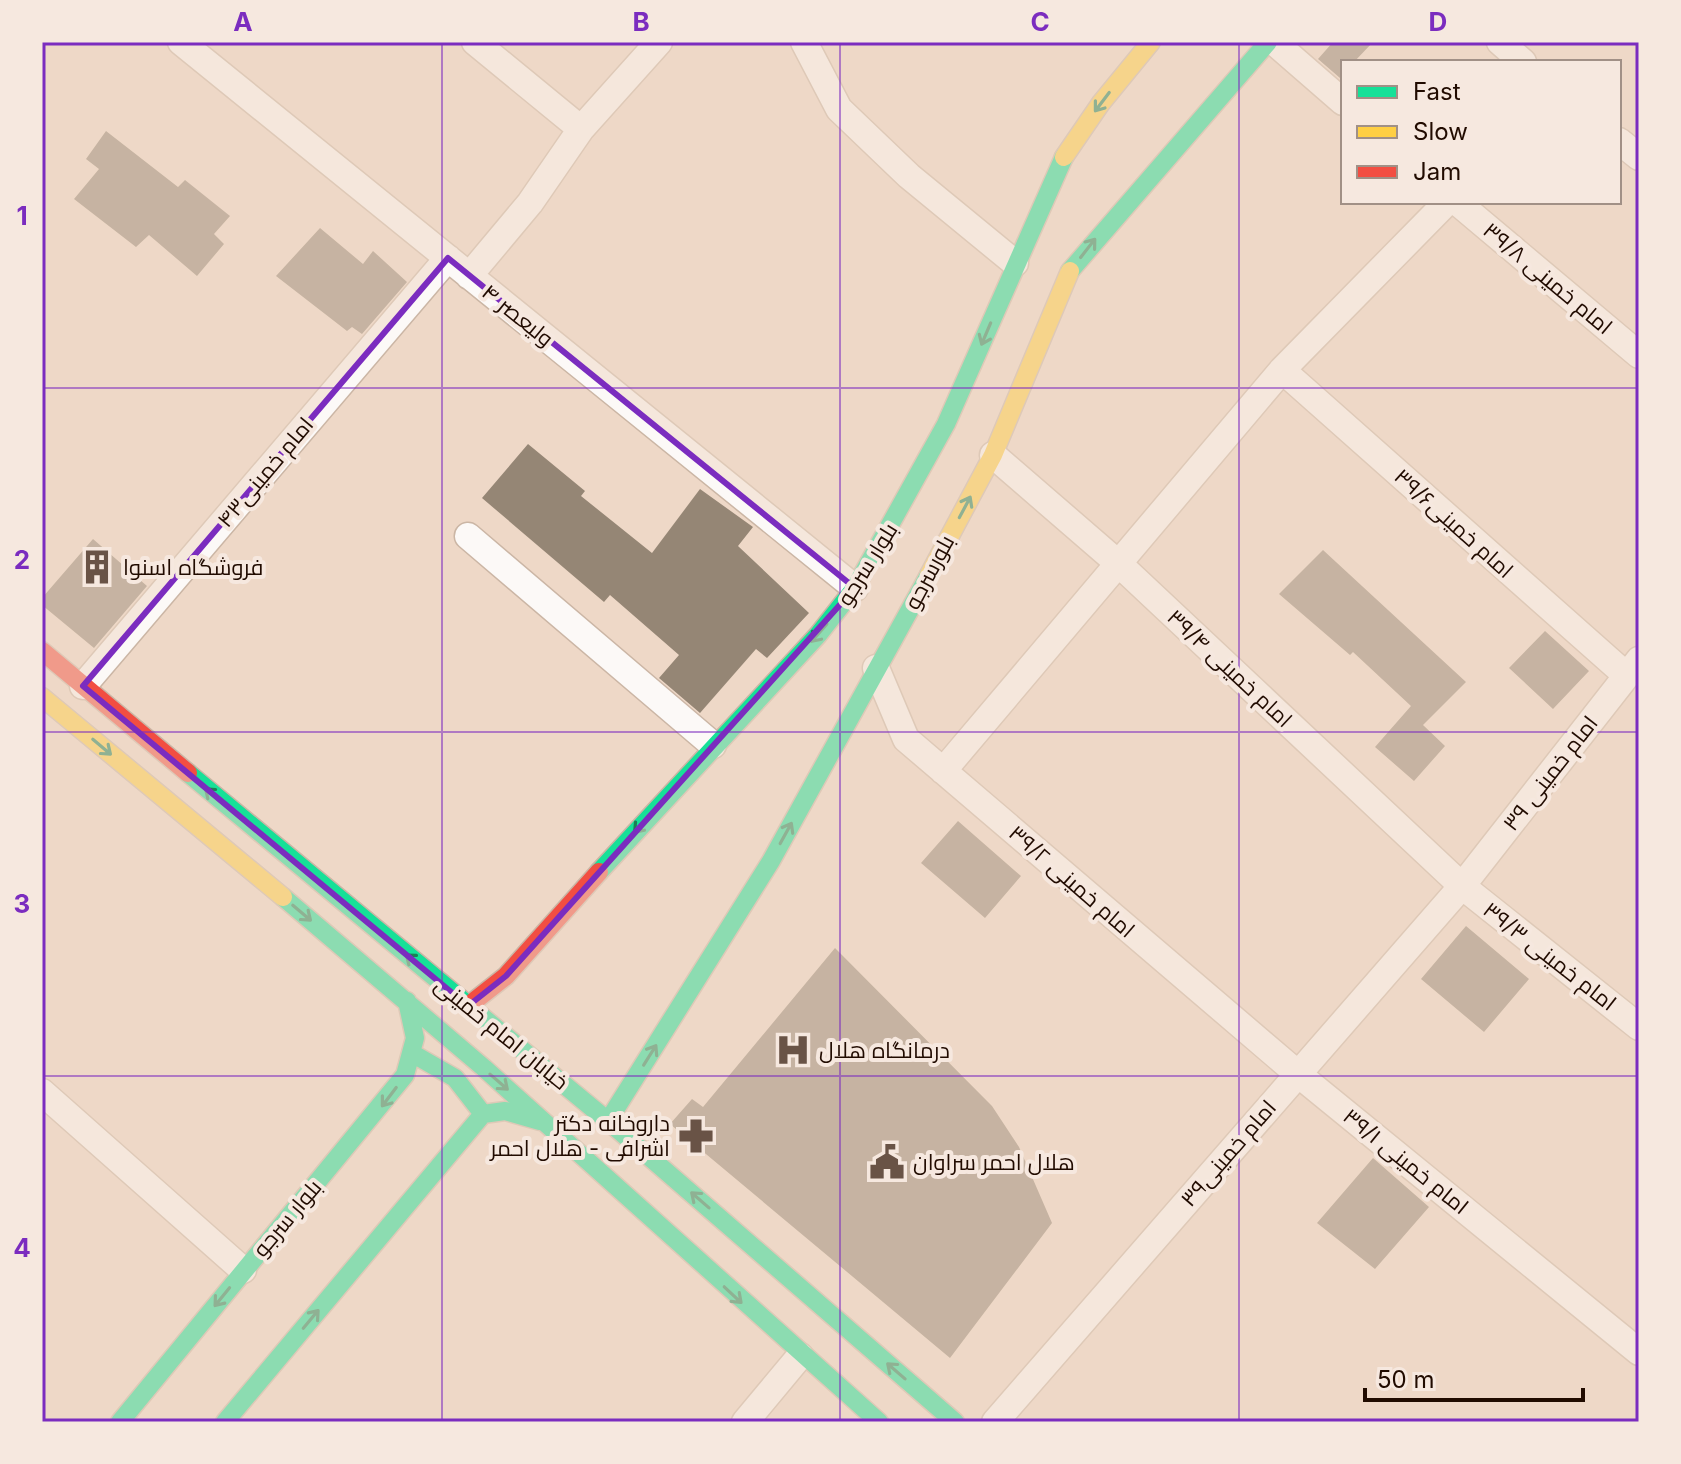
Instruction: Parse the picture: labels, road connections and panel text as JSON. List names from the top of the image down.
{
  "streets": {
    "street": [
      "امام خمینی ۳۹/۸",
      "ولیعصر ۴",
      "امام خمینی۴۳",
      "امام خمینی۳۹/۶",
      "بلوار سرجو",
      "بلورسرجو",
      "امام خمینی ۳۹/۴",
      "امام خمینی ۳۹",
      "امام خمینی ۳۹/۲",
      "امام خمینی ۳۹/۳",
      "خیابان امام خمینی",
      "امام خمینی۳۹",
      "امام خمینی ۳۹/۱"
    ]
  },
  "crossings": [
    ["ولیعصر ۴", "امام خمینی۴۳"],
    ["ولیعصر ۴", "بلوار سرجو"],
    ["امام خمینی۴۳", "خیابان امام خمینی"],
    ["امام خمینی۳۹/۶", "امام خمینی ۳۹"],
    ["بلوار سرجو", "بلورسرجو"],
    ["بلوار سرجو", "خیابان امام خمینی"],
    ["بلورسرجو", "امام خمینی ۳۹/۴"],
    ["بلورسرجو", "امام خمینی ۳۹/۲"],
    ["بلورسرجو", "خیابان امام خمینی"],
    ["امام خمینی ۳۹/۴", "امام خمینی ۳۹"],
    ["امام خمینی ۳۹/۴", "امام خمینی ۳۹/۳"],
    ["امام خمینی ۳۹/۴", "امام خمینی۳۹"],
    ["امام خمینی ۳۹", "امام خمینی ۳۹/۳"],
    ["امام خمینی ۳۹", "امام خمینی۳۹"],
    ["امام خمینی ۳۹/۲", "امام خمینی۳۹"],
    ["امام خمینی ۳۹/۲", "امام خمینی ۳۹/۱"],
    ["امام خمینی ۳۹/۳", "امام خمینی۳۹"],
    ["امام خمینی۳۹", "امام خمینی ۳۹/۱"]
  ],
  "one_way": ["بلوار سرجو", "بلورسرجو"],
  "places": {
    "building": ["فروشگاه اسنوا"],
    "hospital": ["درمانگاه هلال"],
    "pharmacy": ["داروخانه دکتر اشرافی - هلال احمر"],
    "public building": ["هلال احمر سراوان"]
  },
  "legend": ["Fast", "Slow", "Jam"],
  "scale_bar": "50 m",
  "grid": {
    "columns": [
      "A",
      "B",
      "C",
      "D"
    ],
    "rows": [
      "1",
      "2",
      "3",
      "4"
    ]
  }
}
